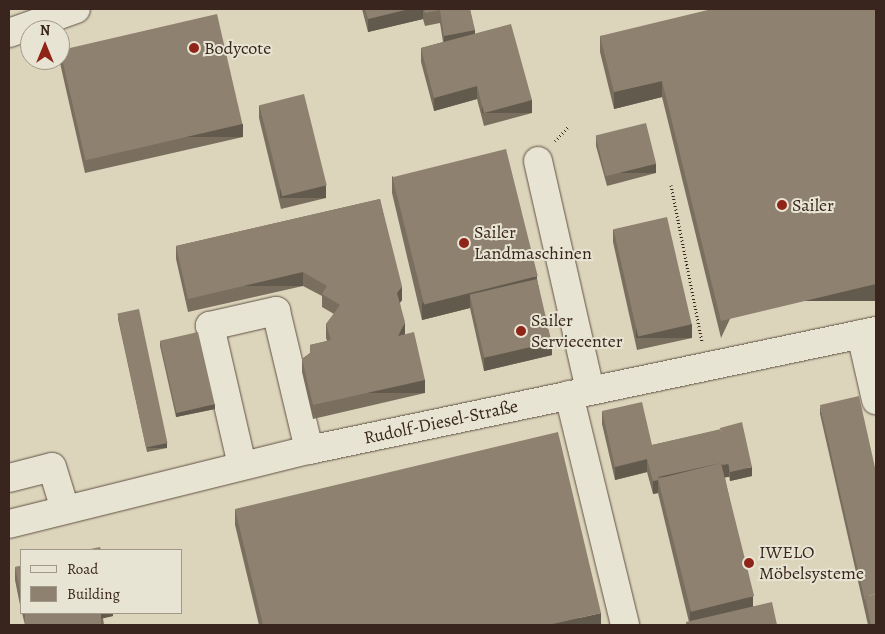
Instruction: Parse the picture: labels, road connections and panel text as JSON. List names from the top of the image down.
{
  "streets": {
    "street": ["Rudolf-Diesel-Straße"]
  },
  "places": [
    "Bodycote",
    "Sailer",
    "Sailer Landmaschinen",
    "Sailer Serviecenter",
    "IWELO Möbelsysteme"
  ],
  "legend": ["Road", "Building"],
  "north": "top"
}
